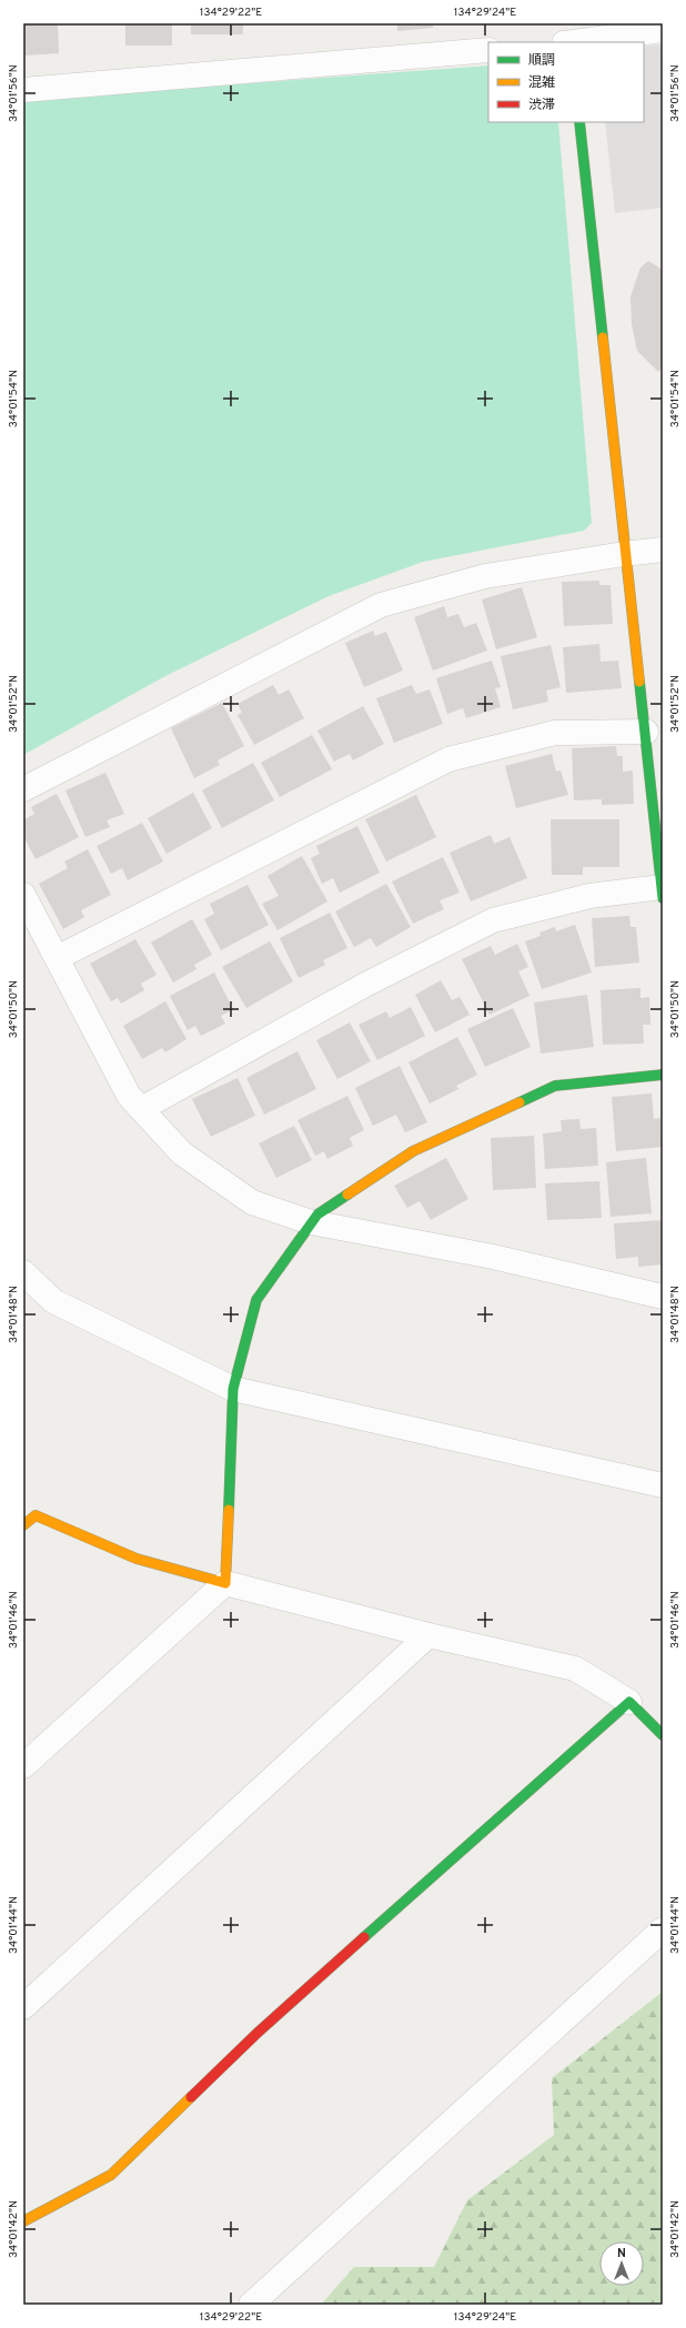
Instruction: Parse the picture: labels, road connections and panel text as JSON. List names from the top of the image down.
{
  "legend": ["順調", "混雑", "渋滞"],
  "north": "top",
  "coordinates": [
    "134°29'22\"E",
    "134°29'24\"E",
    "34°01'56\"N",
    "34°01'54\"N",
    "34°01'52\"N",
    "34°01'50\"N",
    "34°01'48\"N",
    "34°01'46\"N",
    "34°01'44\"N",
    "34°01'42\"N"
  ]
}
